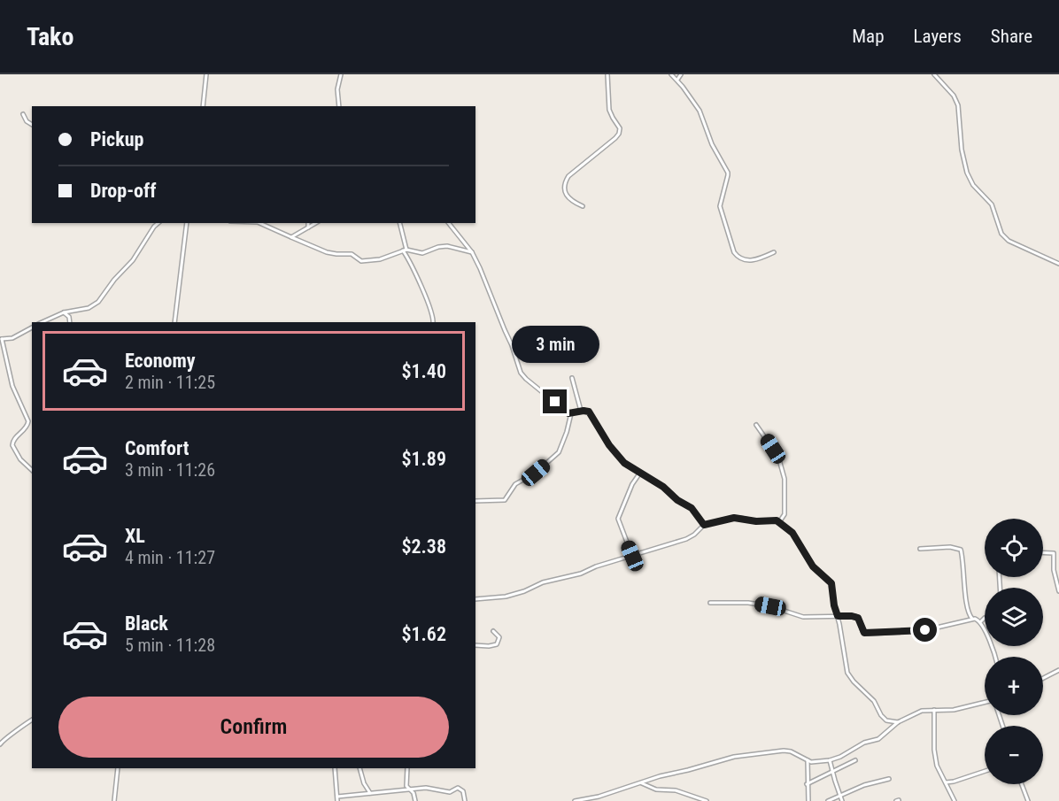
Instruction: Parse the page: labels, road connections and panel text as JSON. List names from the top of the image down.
{
  "page": {
    "header": "Tako",
    "nav": ["Map", "Layers", "Share"],
    "banner": ["Pickup", "Drop-off"],
    "bubble": "3 min",
    "list": [
      {
        "name": "Economy",
        "note": "2 min · 11:25",
        "value": "$1.40"
      },
      {
        "name": "Comfort",
        "note": "3 min · 11:26",
        "value": "$1.89"
      },
      {
        "name": "XL",
        "note": "4 min · 11:27",
        "value": "$2.38"
      },
      {
        "name": "Black",
        "note": "5 min · 11:28",
        "value": "$1.62"
      }
    ],
    "map_buttons": ["+", "−"],
    "buttons": "Confirm"
  }
}
